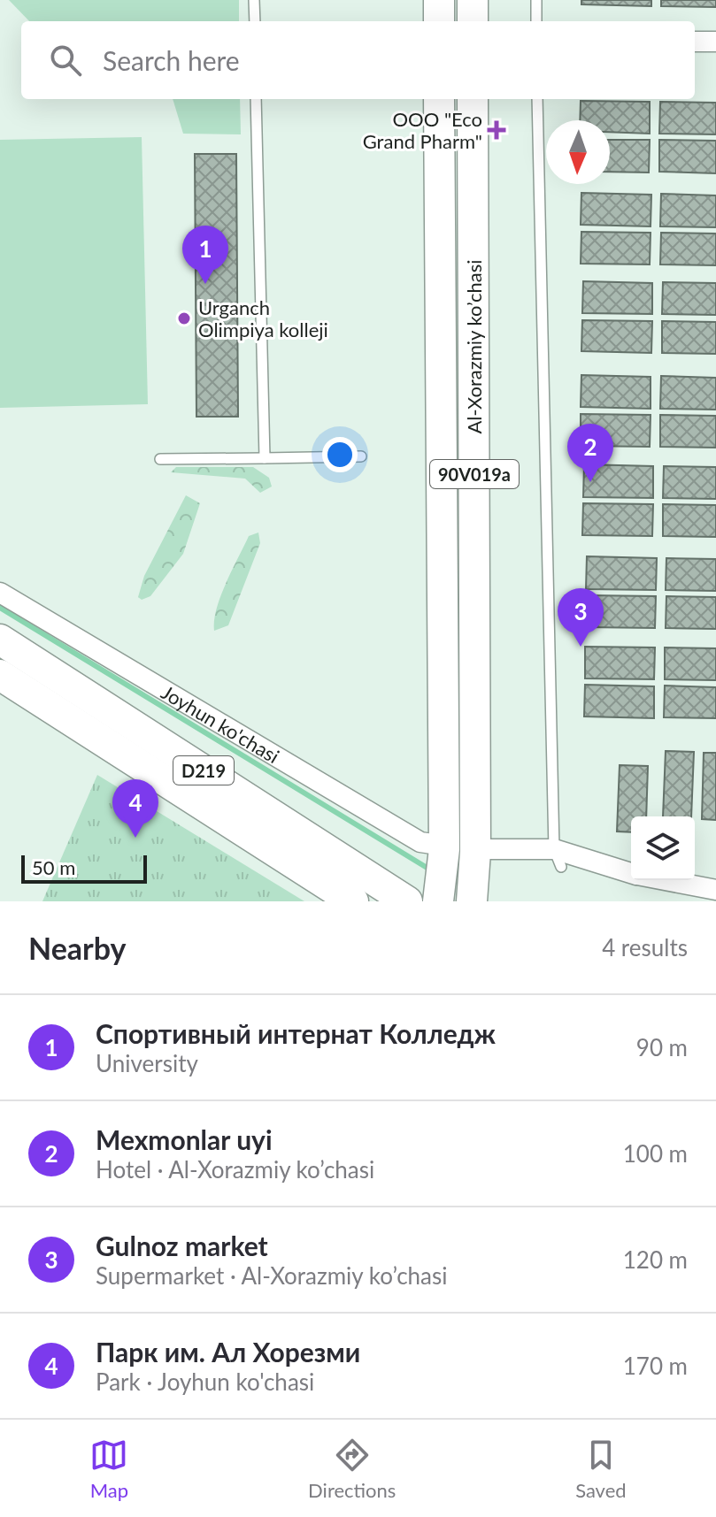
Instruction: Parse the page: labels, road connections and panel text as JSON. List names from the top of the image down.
{
  "streets": {
    "main road": ["Al-Xorazmiy ko’chasi", "90V019a", "D219"],
    "street": ["Joyhun ko'chasi"]
  },
  "crossings": [
    ["Al-Xorazmiy ko’chasi", "90V019a"],
    ["Al-Xorazmiy ko’chasi", "Joyhun ko'chasi"],
    ["90V019a", "Joyhun ko'chasi"]
  ],
  "places": {
    "health": ["ООО \"Eco Grand Pharm\""],
    "other": ["Urganch Olimpiya kolleji"]
  },
  "scale_bar": "50 m",
  "north": "bottom",
  "page": {
    "search": "Search here",
    "pins": [
      "1",
      "2",
      "3",
      "4"
    ],
    "scale": "50 m",
    "heading": ["Nearby", "4 results"],
    "list": [
      {
        "mark": "1",
        "name": "Спортивный интернат Колледж",
        "note": "University",
        "value": "90 m"
      },
      {
        "mark": "2",
        "name": "Mexmonlar uyi",
        "note": "Hotel · Al-Xorazmiy ko’chasi",
        "value": "100 m"
      },
      {
        "mark": "3",
        "name": "Gulnoz market",
        "note": "Supermarket · Al-Xorazmiy ko’chasi",
        "value": "120 m"
      },
      {
        "mark": "4",
        "name": "Парк им. Ал Хорезми",
        "note": "Park · Joyhun ko'chasi",
        "value": "170 m"
      }
    ],
    "nav": ["Map", "Directions", "Saved"]
  }
}
